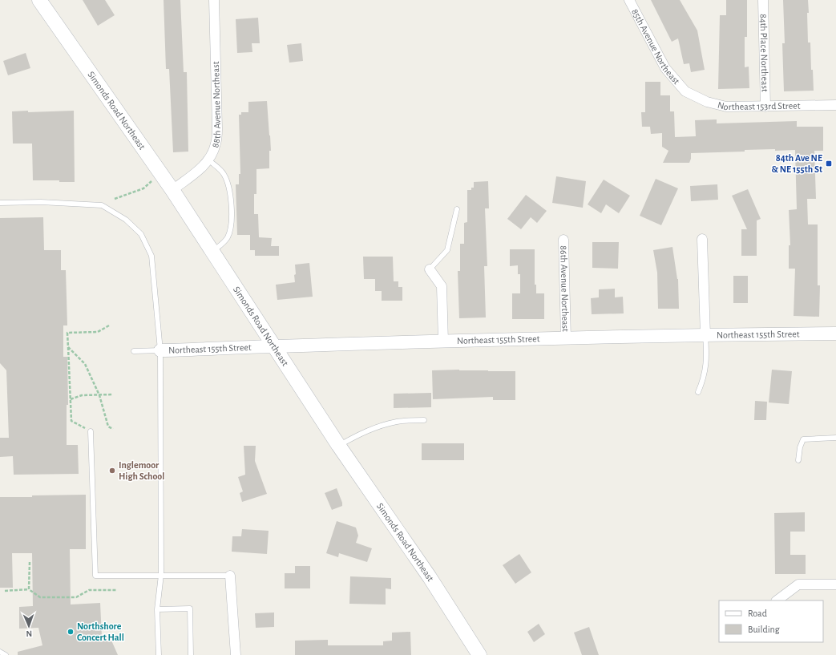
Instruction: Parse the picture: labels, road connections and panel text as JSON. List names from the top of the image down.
{
  "streets": {
    "main road": ["Simonds Road Northeast"],
    "street": [
      "85th Avenue Northeast",
      "84th Place Northeast",
      "88th Avenue Northeast",
      "Northeast 153rd Street",
      "86th Avenue Northeast",
      "Northeast 155th Street"
    ]
  },
  "crossings": [
    ["85th Avenue Northeast", "Northeast 153rd Street"],
    ["84th Place Northeast", "Northeast 153rd Street"],
    ["88th Avenue Northeast", "Simonds Road Northeast"],
    ["Simonds Road Northeast", "Northeast 155th Street"],
    ["86th Avenue Northeast", "Northeast 155th Street"]
  ],
  "places": {
    "transit": ["84th Ave NE & NE 155th St"],
    "other": ["Inglemoor High School", "Northshore Concert Hall"]
  },
  "legend": ["Road", "Building"],
  "north": "bottom"
}
